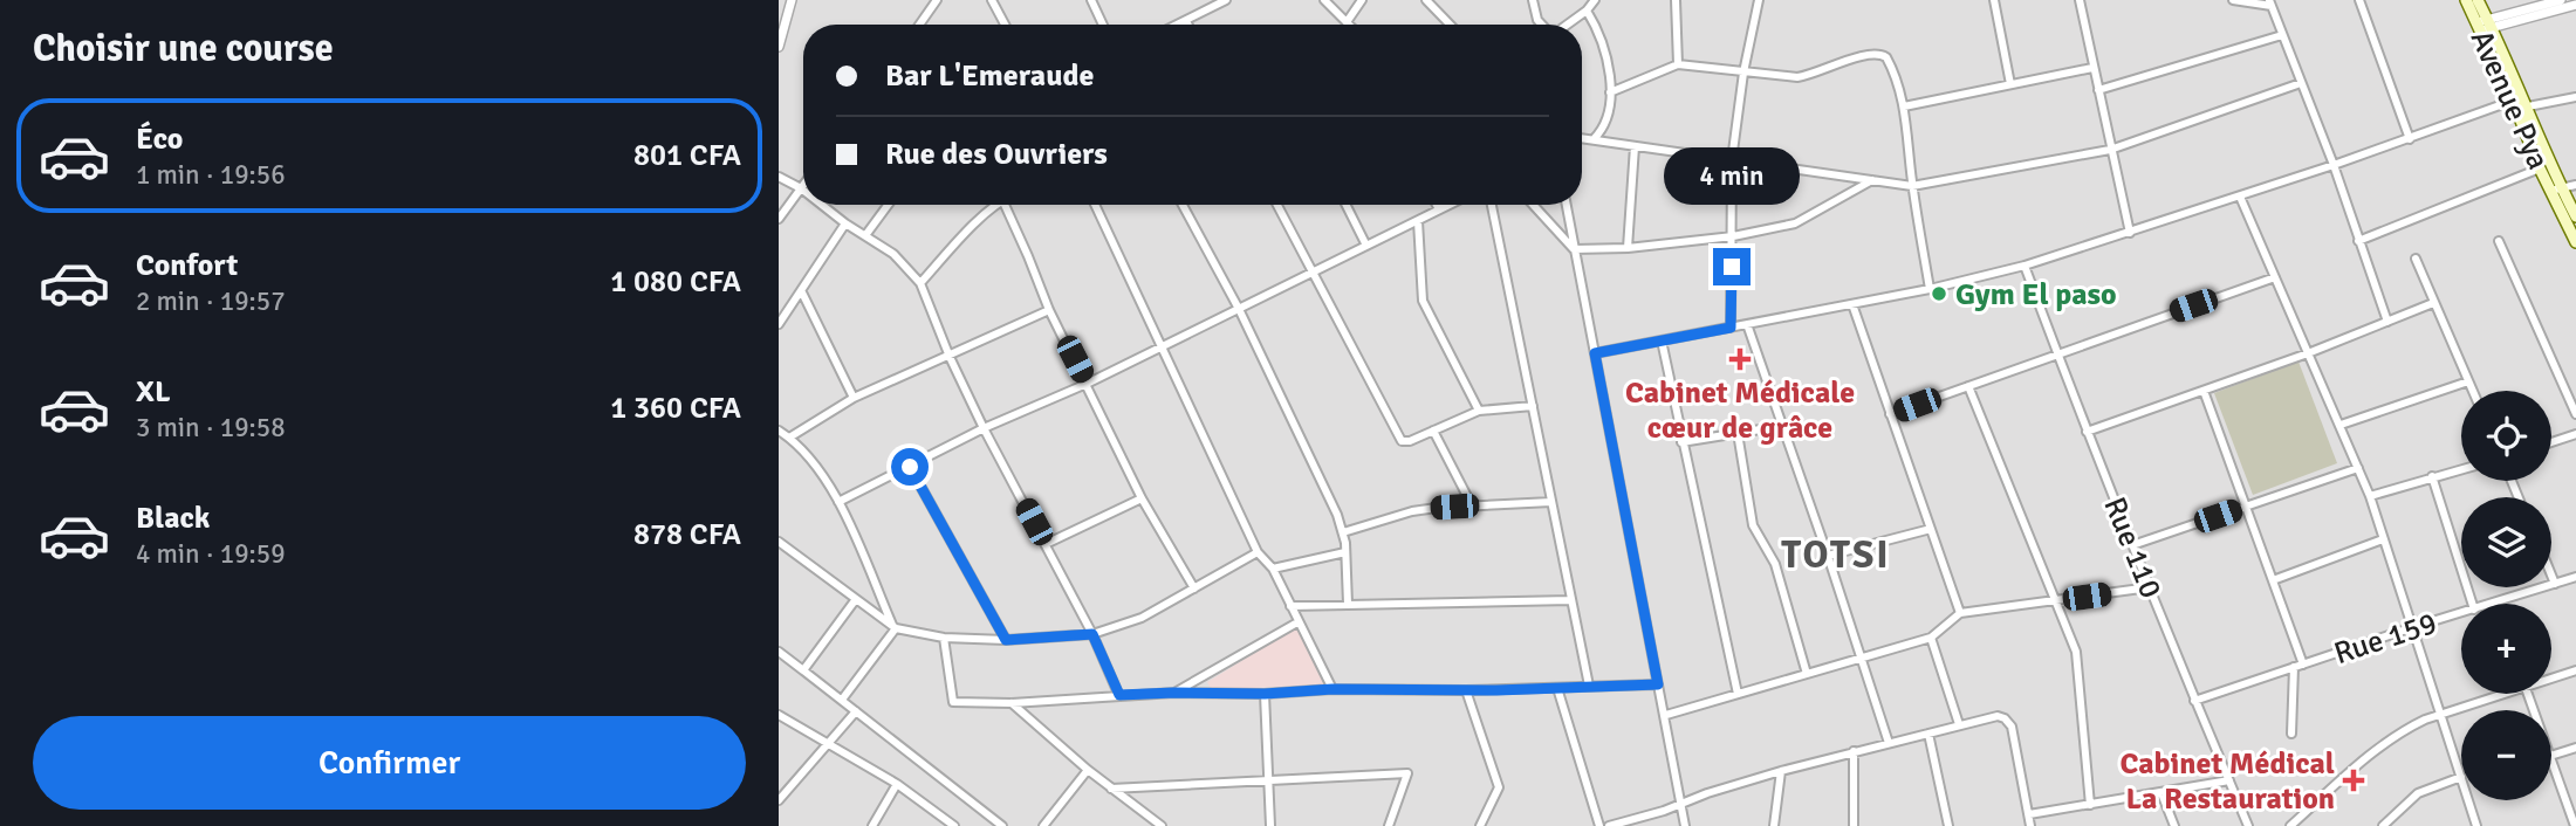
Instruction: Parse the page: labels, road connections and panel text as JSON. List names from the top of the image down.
{
  "streets": {
    "main road": ["Avenue Pya"],
    "street": ["Rue 110", "Rue 159"]
  },
  "crossings": [
    ["Rue 110", "Rue 159"]
  ],
  "districts": ["TOTSI"],
  "places": {
    "other": ["Gym El paso"],
    "health": ["Cabinet Médicale cœur de grâce", "Cabinet Médical La Restauration"]
  },
  "page": {
    "heading": "Choisir une course",
    "banner": ["Bar L'Emeraude", "Rue des Ouvriers"],
    "list": [
      {
        "name": "Éco",
        "note": "1 min · 19:56",
        "value": "801 CFA"
      },
      {
        "name": "Confort",
        "note": "2 min · 19:57",
        "value": "1 080 CFA"
      },
      {
        "name": "XL",
        "note": "3 min · 19:58",
        "value": "1 360 CFA"
      },
      {
        "name": "Black",
        "note": "4 min · 19:59",
        "value": "878 CFA"
      }
    ],
    "bubble": "4 min",
    "map_buttons": ["+", "−"],
    "buttons": "Confirmer"
  }
}
